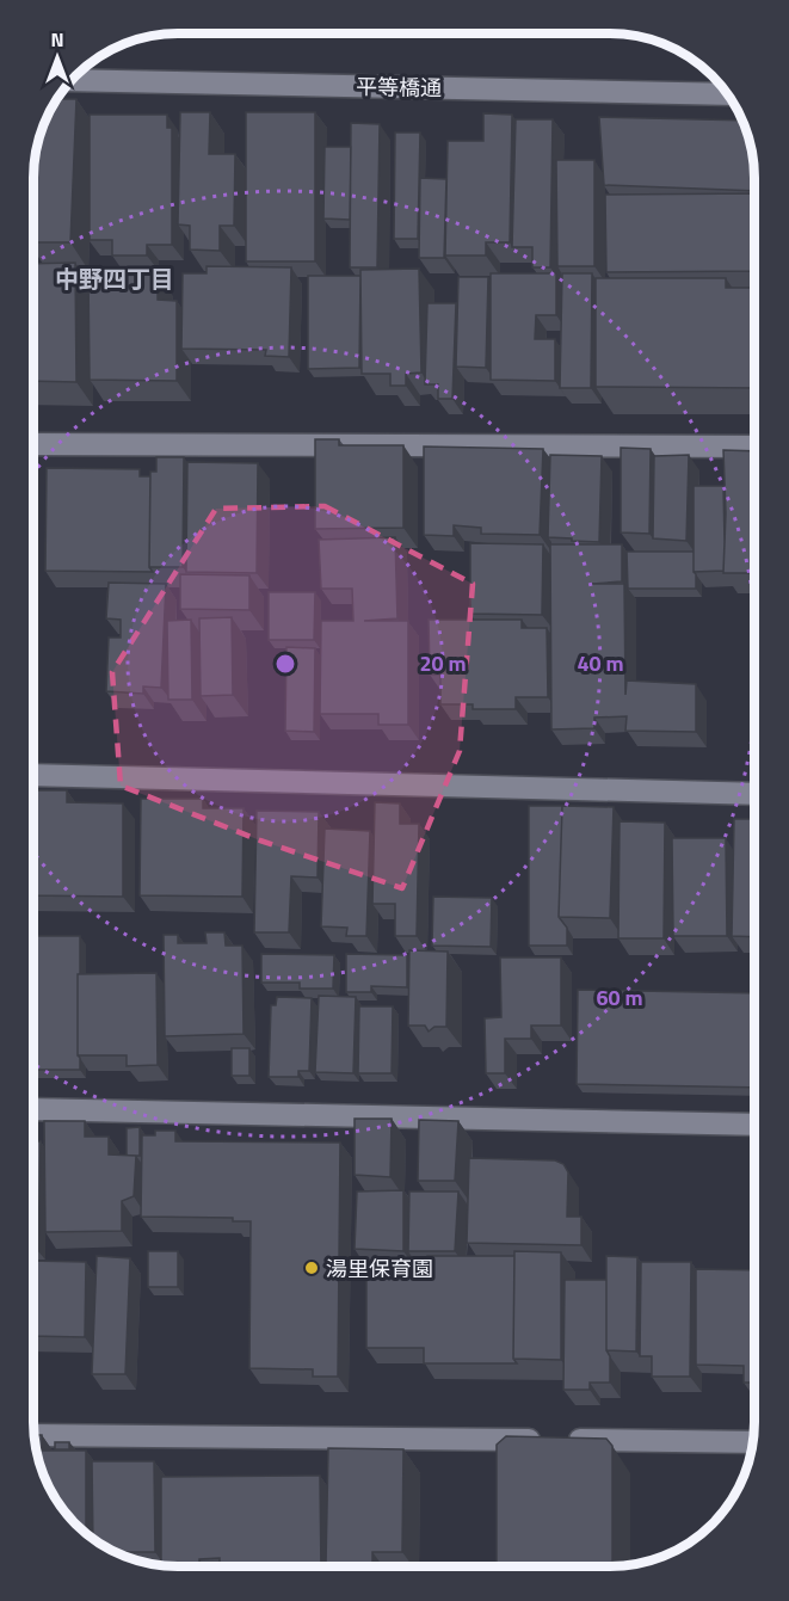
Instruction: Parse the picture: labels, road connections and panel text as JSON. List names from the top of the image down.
{
  "streets": {
    "street": ["平等橋通"]
  },
  "districts": ["中野四丁目"],
  "places": ["湯里保育園"],
  "north": "top",
  "rings": ["20 m", "40 m", "60 m"]
}
